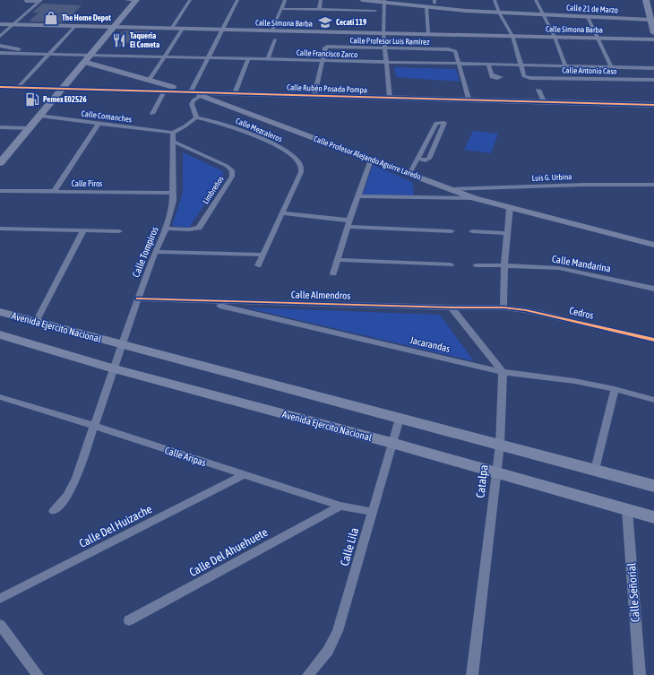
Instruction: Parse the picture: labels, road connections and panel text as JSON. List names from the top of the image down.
{
  "streets": {
    "main road": ["Avenida Ejercito Nacional"],
    "street": [
      "Calle 21 de Marzo",
      "Calle Simona Barba",
      "Calle Profesor Luis Ramírez",
      "Calle Francisco Zarco",
      "Calle Antonio Caso",
      "Calle Rubén Posada Pompa",
      "Calle Comanches",
      "Calle Mezcaleros",
      "Calle Profesor Alejando Aguirre Laredo",
      "Luis G. Urbina",
      "Calle Piros",
      "Limbreños",
      "Calle Tompiros",
      "Calle Mandarina",
      "Calle Almendros",
      "Cedros",
      "Jacarandas",
      "Calle Aripas",
      "Catalpa",
      "Calle Del Huizache",
      "Calle Lila",
      "Calle Del Ahuehuete",
      "Calle Señorial"
    ]
  },
  "crossings": [
    ["Calle Profesor Luis Ramírez", "Calle Francisco Zarco"],
    ["Calle Francisco Zarco", "Calle Antonio Caso"],
    ["Calle Rubén Posada Pompa", "Calle Profesor Alejando Aguirre Laredo"],
    ["Calle Comanches", "Calle Tompiros"],
    ["Calle Profesor Alejando Aguirre Laredo", "Luis G. Urbina"],
    ["Calle Piros", "Calle Tompiros"],
    ["Limbreños", "Calle Tompiros"],
    ["Calle Tompiros", "Calle Almendros"],
    ["Calle Tompiros", "Avenida Ejercito Nacional"],
    ["Calle Tompiros", "Calle Aripas"],
    ["Calle Almendros", "Cedros"],
    ["Calle Almendros", "Jacarandas"],
    ["Avenida Ejercito Nacional", "Catalpa"],
    ["Avenida Ejercito Nacional", "Calle Lila"],
    ["Avenida Ejercito Nacional", "Calle Señorial"],
    ["Jacarandas", "Catalpa"],
    ["Calle Aripas", "Calle Del Huizache"],
    ["Calle Aripas", "Calle Lila"],
    ["Calle Aripas", "Calle Del Ahuehuete"]
  ],
  "places": {
    "shop": ["The Home Depot"],
    "school or university": ["Cecati 119"],
    "restaurant": ["Taqueria El Cometa"],
    "fuel station": ["Pemex E02526"]
  }
}
